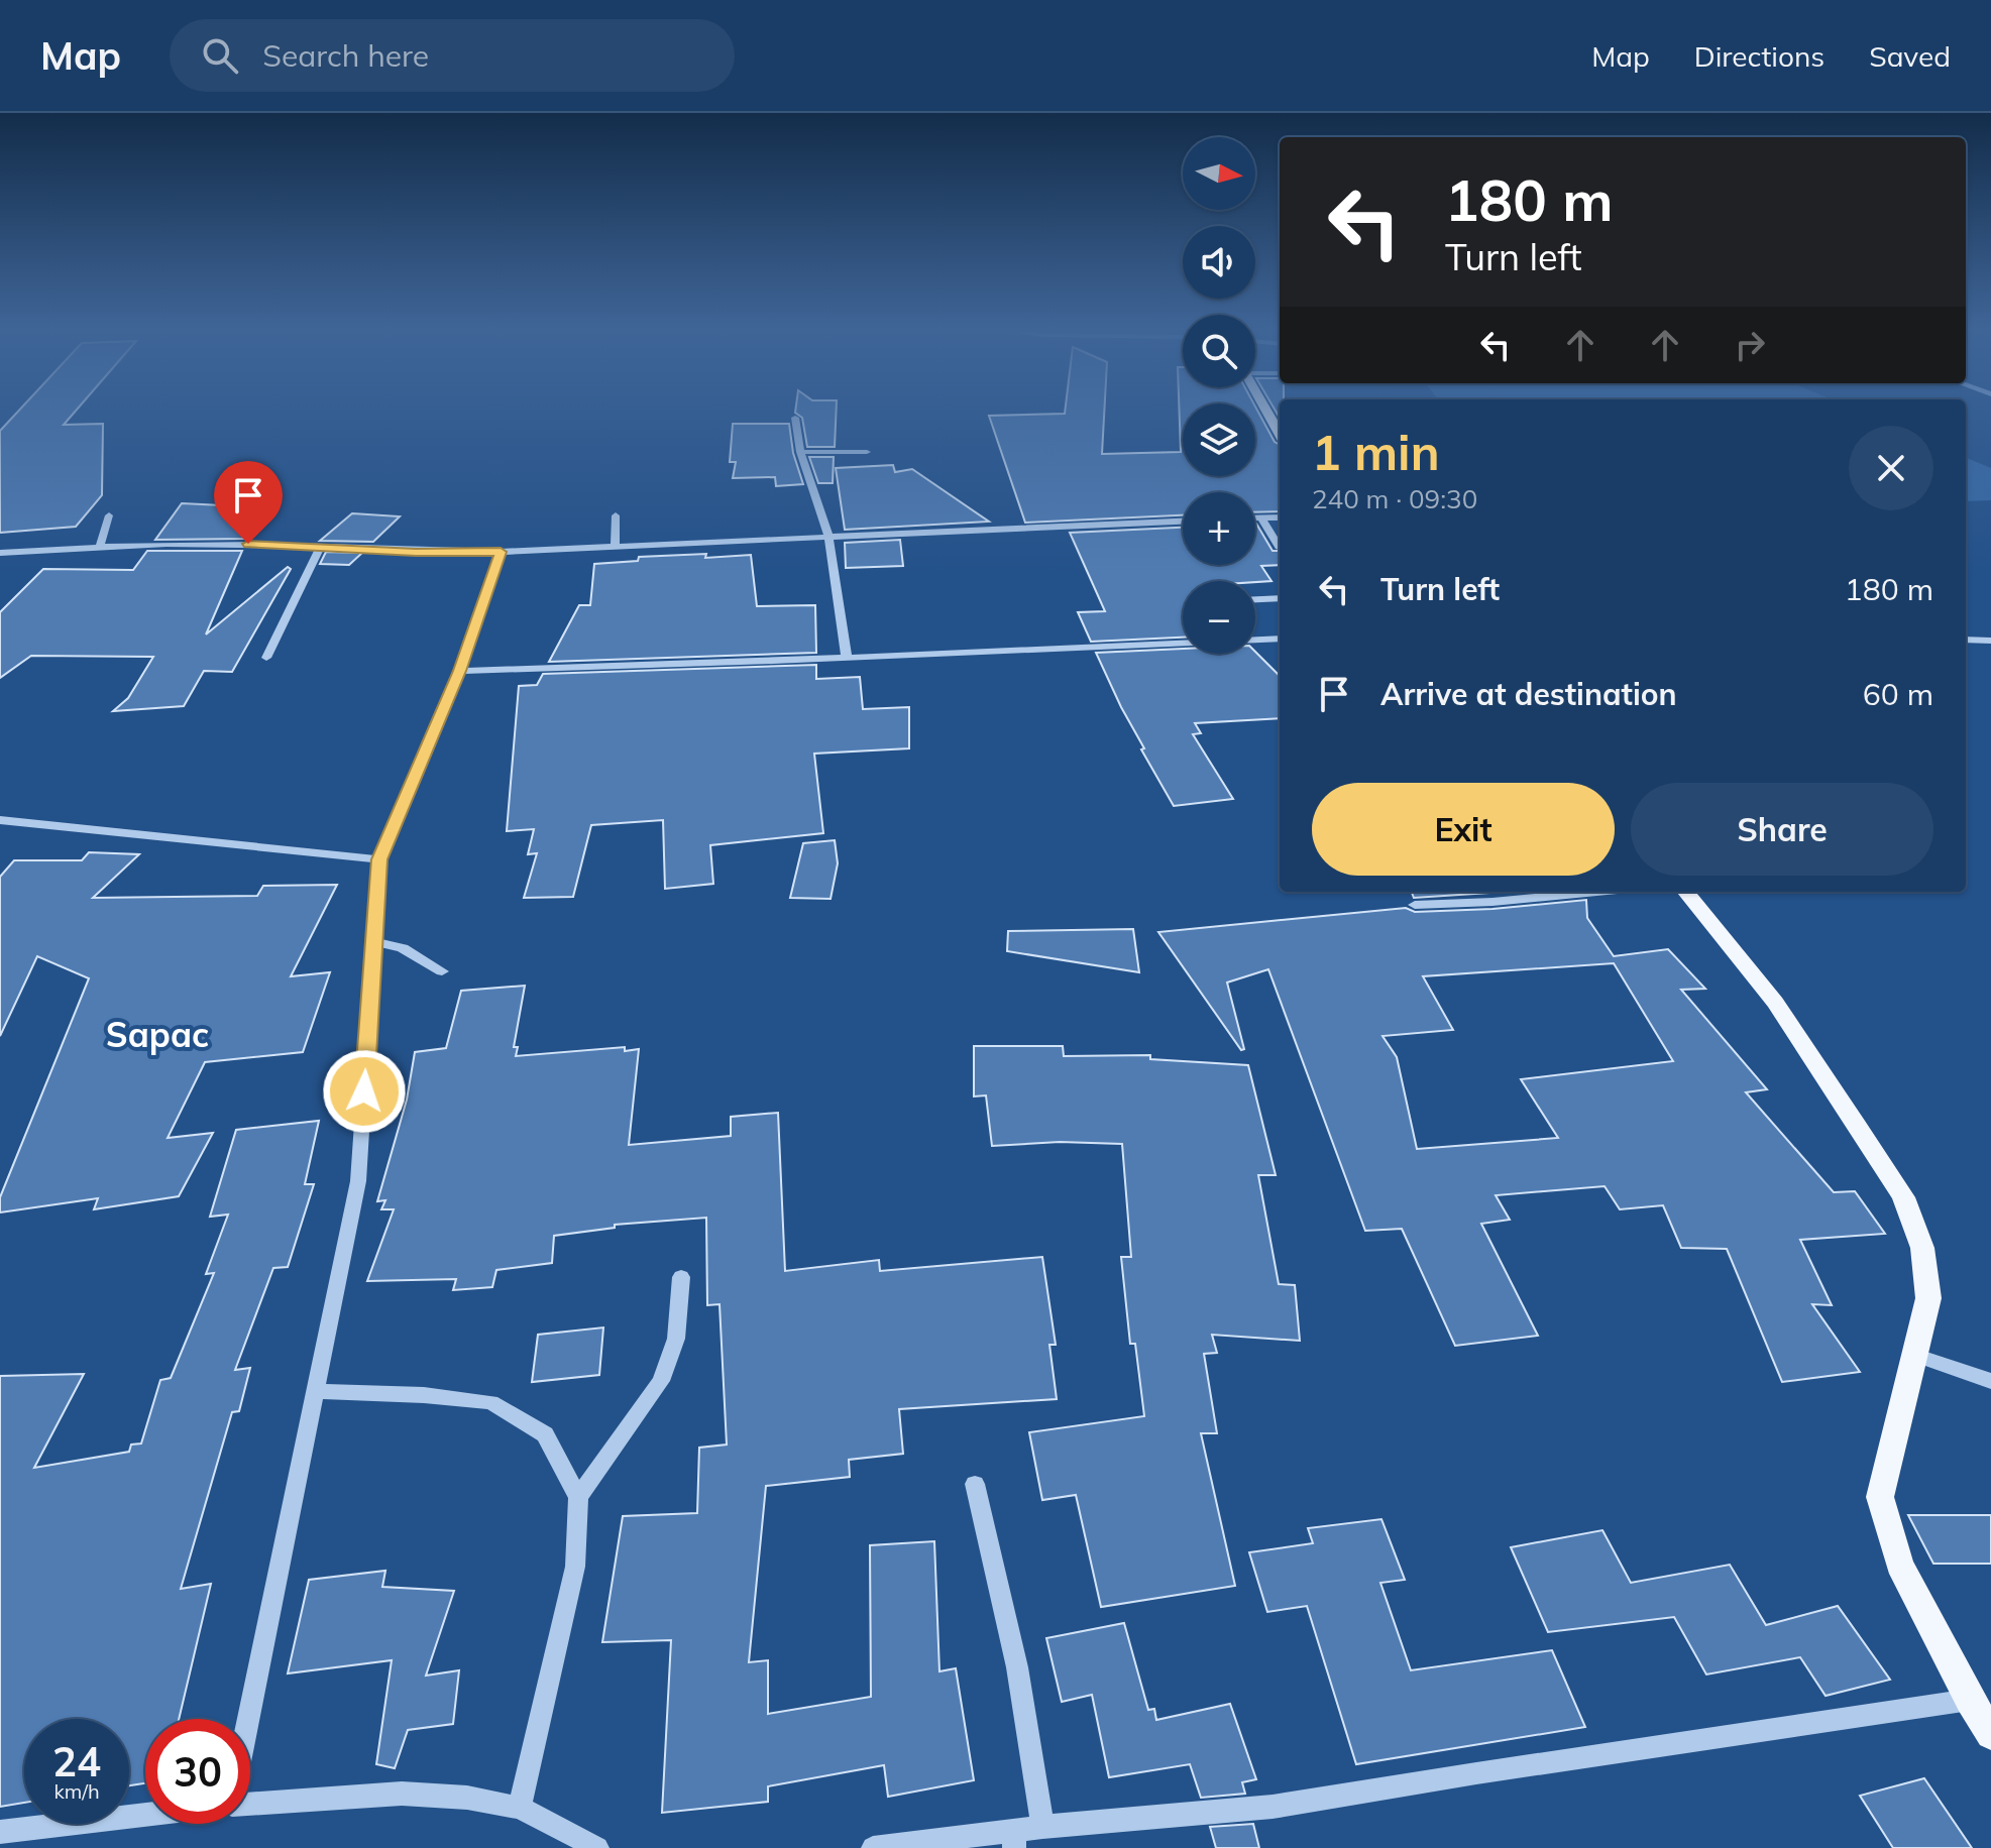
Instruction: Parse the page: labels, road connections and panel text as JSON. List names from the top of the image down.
{
  "districts": ["Sapac"],
  "north": "right",
  "page": {
    "header": "Map",
    "search": "Search here",
    "nav": ["Map", "Directions", "Saved"],
    "map_buttons": ["+", "−"],
    "turn": ["180 m", "Turn left"],
    "heading": ["1 min", "240 m · 09:30"],
    "list": [
      {
        "name": "Turn left",
        "value": "180 m"
      },
      {
        "name": "Arrive at destination",
        "value": "60 m"
      }
    ],
    "buttons": ["Exit", "Share"],
    "speed": "24 km/h",
    "limit": "30"
  }
}
